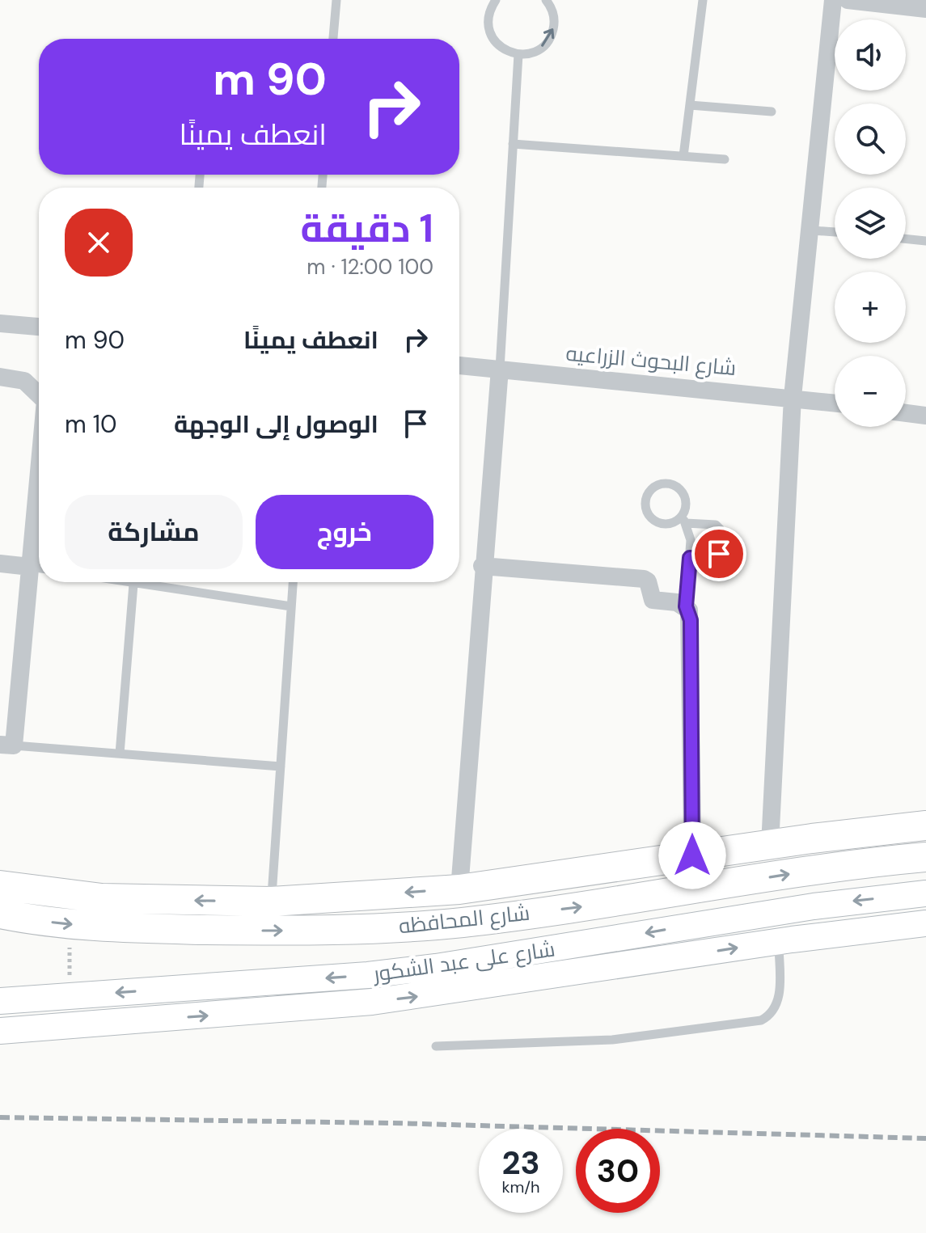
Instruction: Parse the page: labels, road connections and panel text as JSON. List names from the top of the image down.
{
  "streets": {
    "main road": ["شارع المحافظه", "شارع على عبد الشكور"],
    "street": ["شارع البحوث الزراعيه"]
  },
  "page": {
    "map_buttons": ["+", "−"],
    "turn": ["90 m", "انعطف يمينًا"],
    "heading": ["1 دقيقة", "100 m · 12:00"],
    "list": [
      {
        "name": "انعطف يمينًا",
        "value": "90 m"
      },
      {
        "name": "الوصول إلى الوجهة",
        "value": "10 m"
      }
    ],
    "buttons": ["خروج", "مشاركة"],
    "speed": "23 km/h",
    "limit": "30"
  }
}
